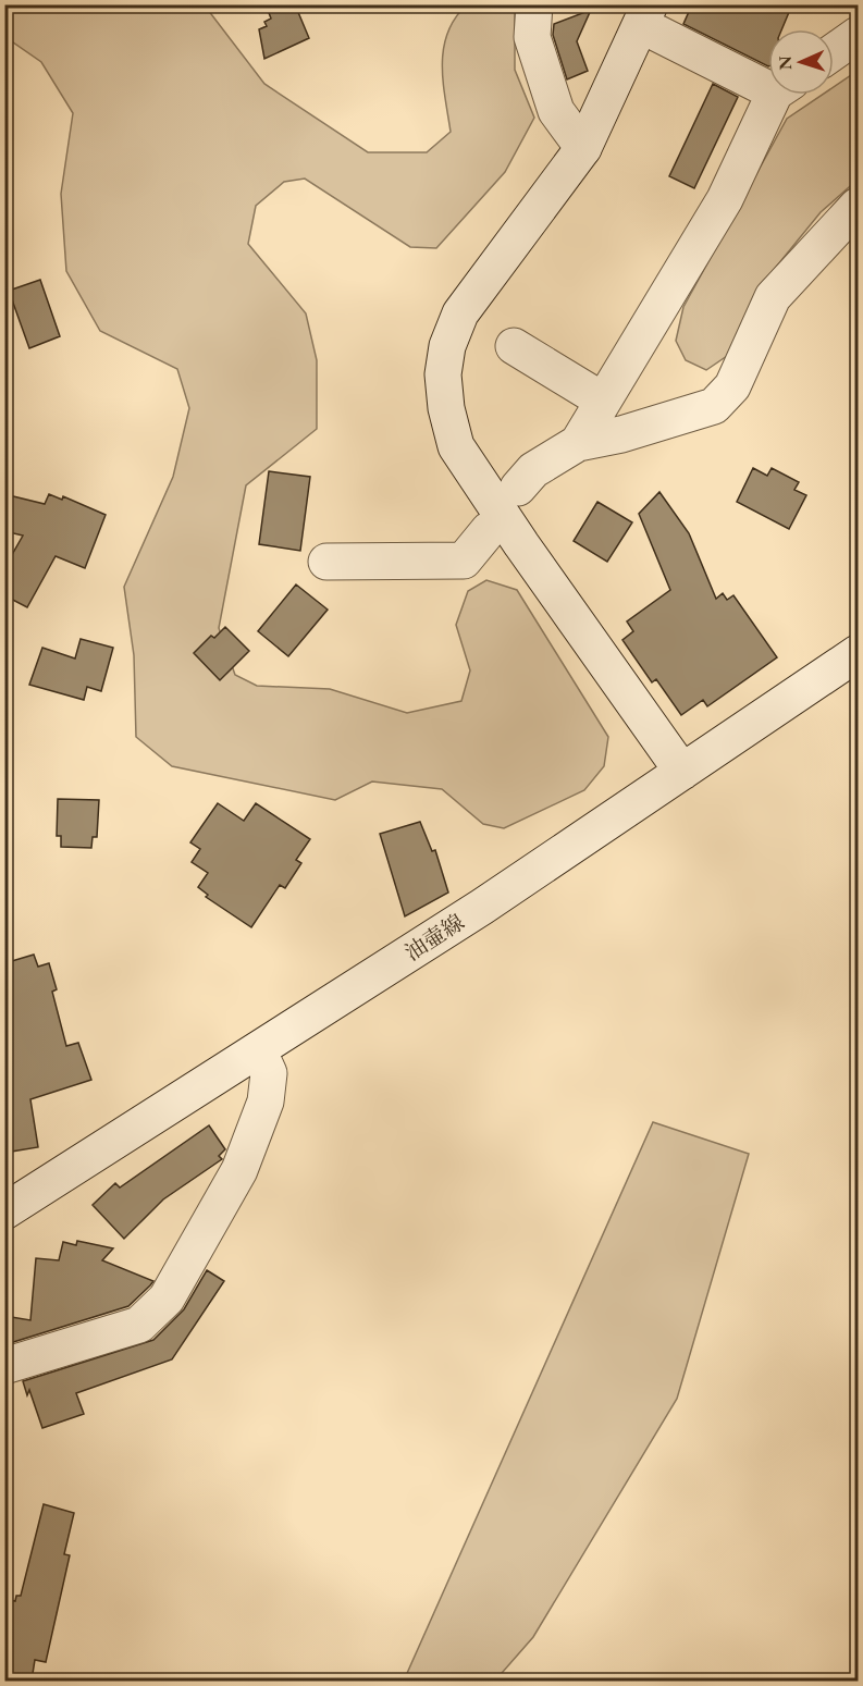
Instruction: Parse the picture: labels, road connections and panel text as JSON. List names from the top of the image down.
{
  "streets": {
    "street": ["油壷線"]
  },
  "north": "left"
}
